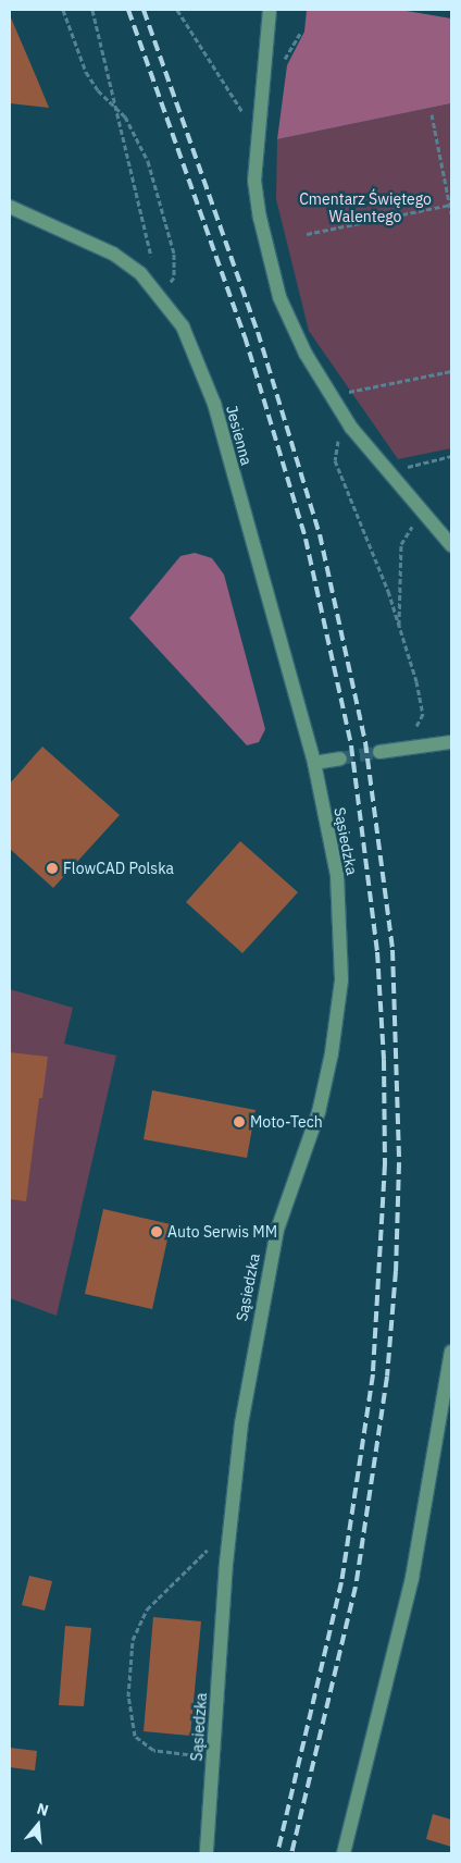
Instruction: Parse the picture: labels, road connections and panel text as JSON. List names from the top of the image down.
{
  "streets": {
    "street": ["Jesienna", "Sąsiedzka"]
  },
  "crossings": [
    ["Jesienna", "Sąsiedzka"]
  ],
  "parks": ["Cmentarz Świętego Walentego"],
  "places": ["FlowCAD Polska", "Moto-Tech", "Auto Serwis MM"],
  "north": "top"
}
